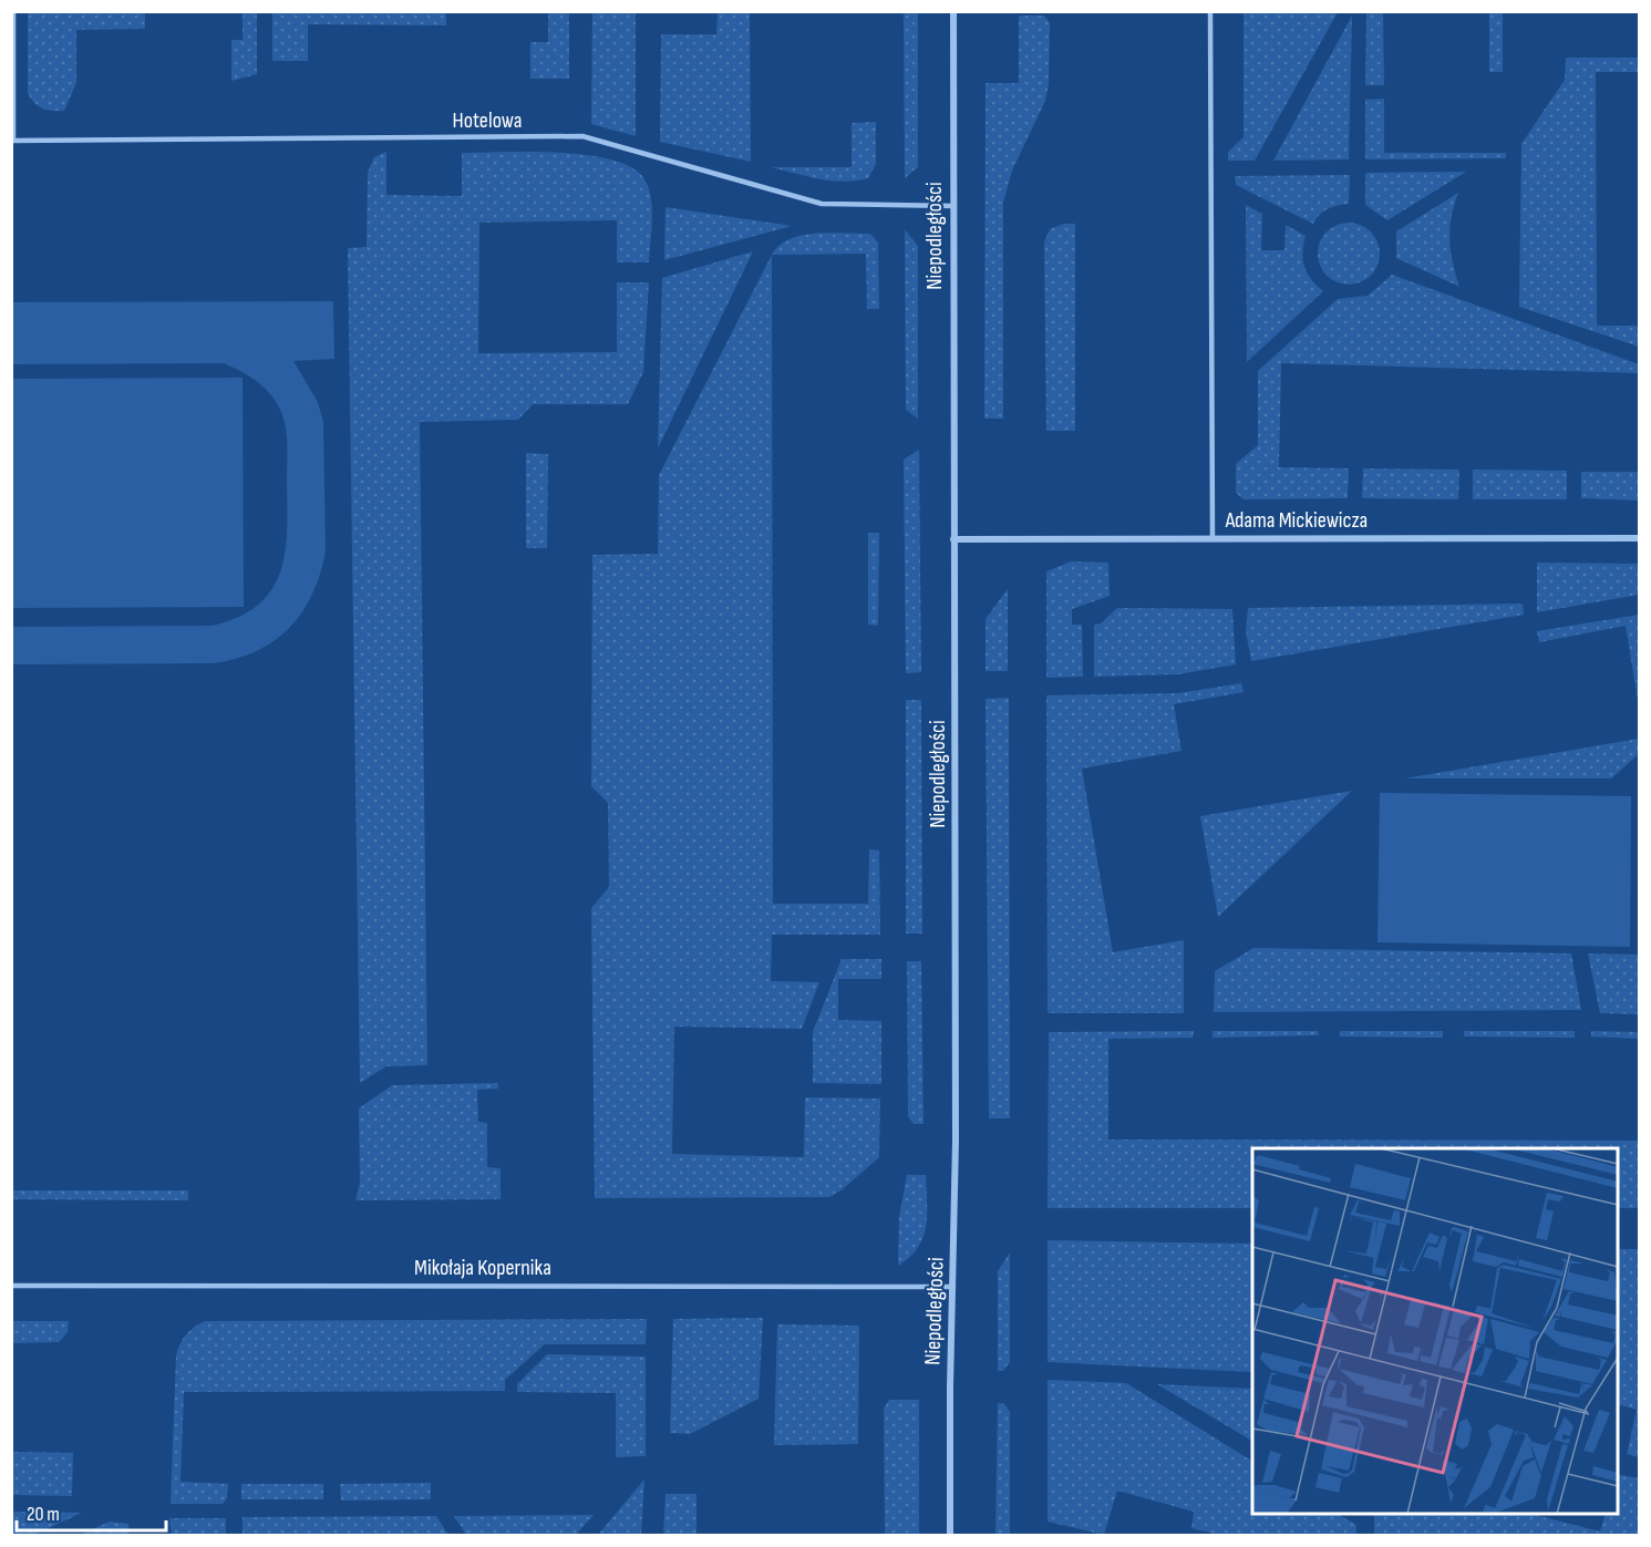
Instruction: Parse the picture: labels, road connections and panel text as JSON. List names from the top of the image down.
{
  "streets": {
    "street": ["Niepodległości", "Adama Mickiewicza"],
    "lane": ["Hotelowa", "Mikołaja Kopernika"]
  },
  "crossings": [
    ["Hotelowa", "Niepodległości"],
    ["Niepodległości", "Adama Mickiewicza"],
    ["Niepodległości", "Mikołaja Kopernika"]
  ],
  "scale_bar": "20 m"
}
